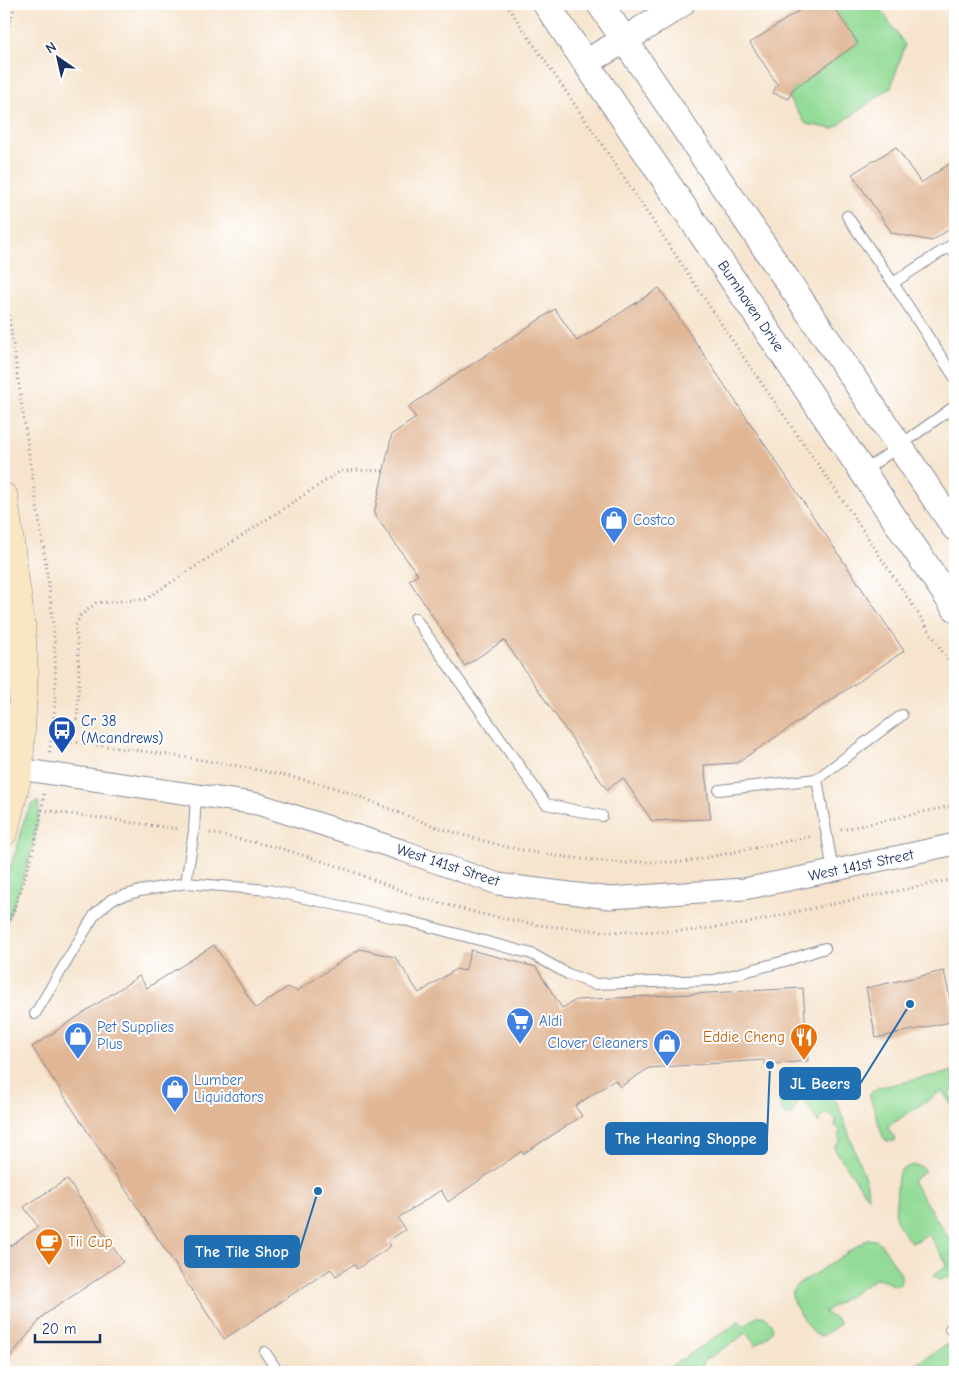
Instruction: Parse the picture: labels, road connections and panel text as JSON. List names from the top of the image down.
{
  "streets": {
    "street": ["Burnhaven Drive", "West 141st Street"]
  },
  "places": {
    "shop": [
      "Costco",
      "Pet Supplies Plus",
      "Clover Cleaners",
      "Lumber Liquidators"
    ],
    "bus stop": ["Cr 38 (Mcandrews)"],
    "other": ["JL Beers", "The Hearing Shoppe", "The Tile Shop"],
    "supermarket": ["Aldi"],
    "restaurant": ["Eddie Cheng"],
    "cafe": ["Tii Cup"]
  },
  "scale_bar": "20 m",
  "north": "top left"
}
